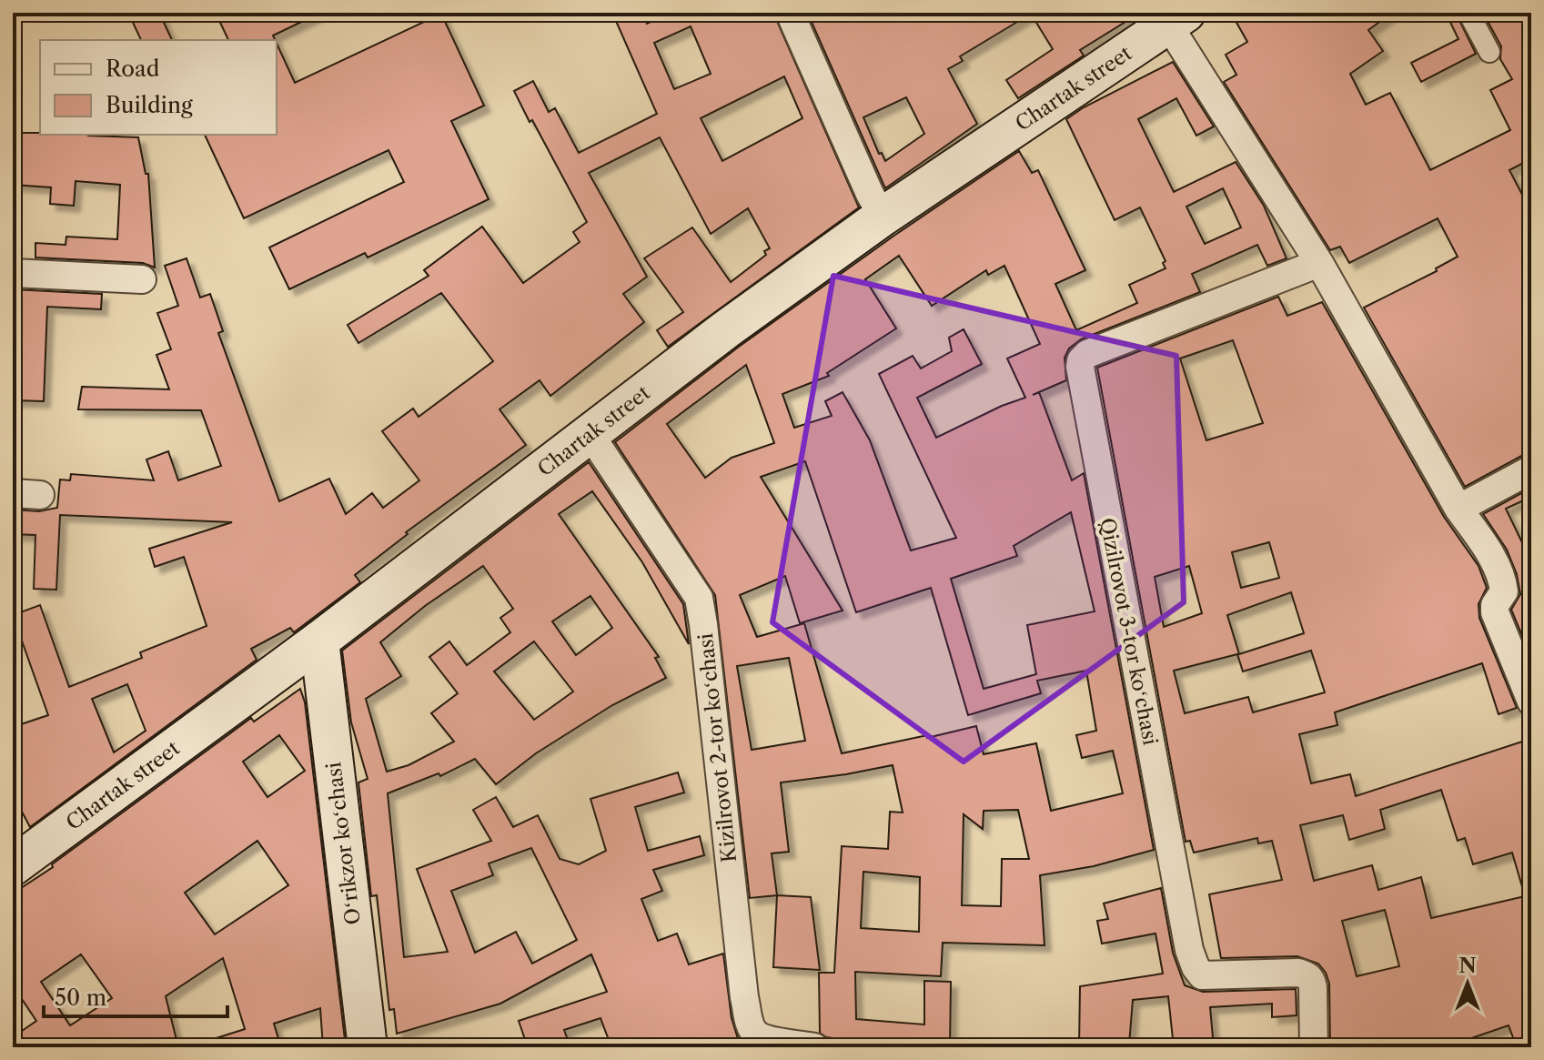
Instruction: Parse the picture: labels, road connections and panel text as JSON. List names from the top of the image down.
{
  "streets": {
    "main road": ["Chartak street", "Oʻrikzor koʻchasi"],
    "street": ["Qizilrovot 3-tor koʻchasi", "Kizilrovot 2-tor koʻchasi"]
  },
  "crossings": [
    ["Chartak street", "Kizilrovot 2-tor koʻchasi"],
    ["Chartak street", "Oʻrikzor koʻchasi"]
  ],
  "legend": ["Road", "Building"],
  "scale_bar": "50 m",
  "north": "top"
}
